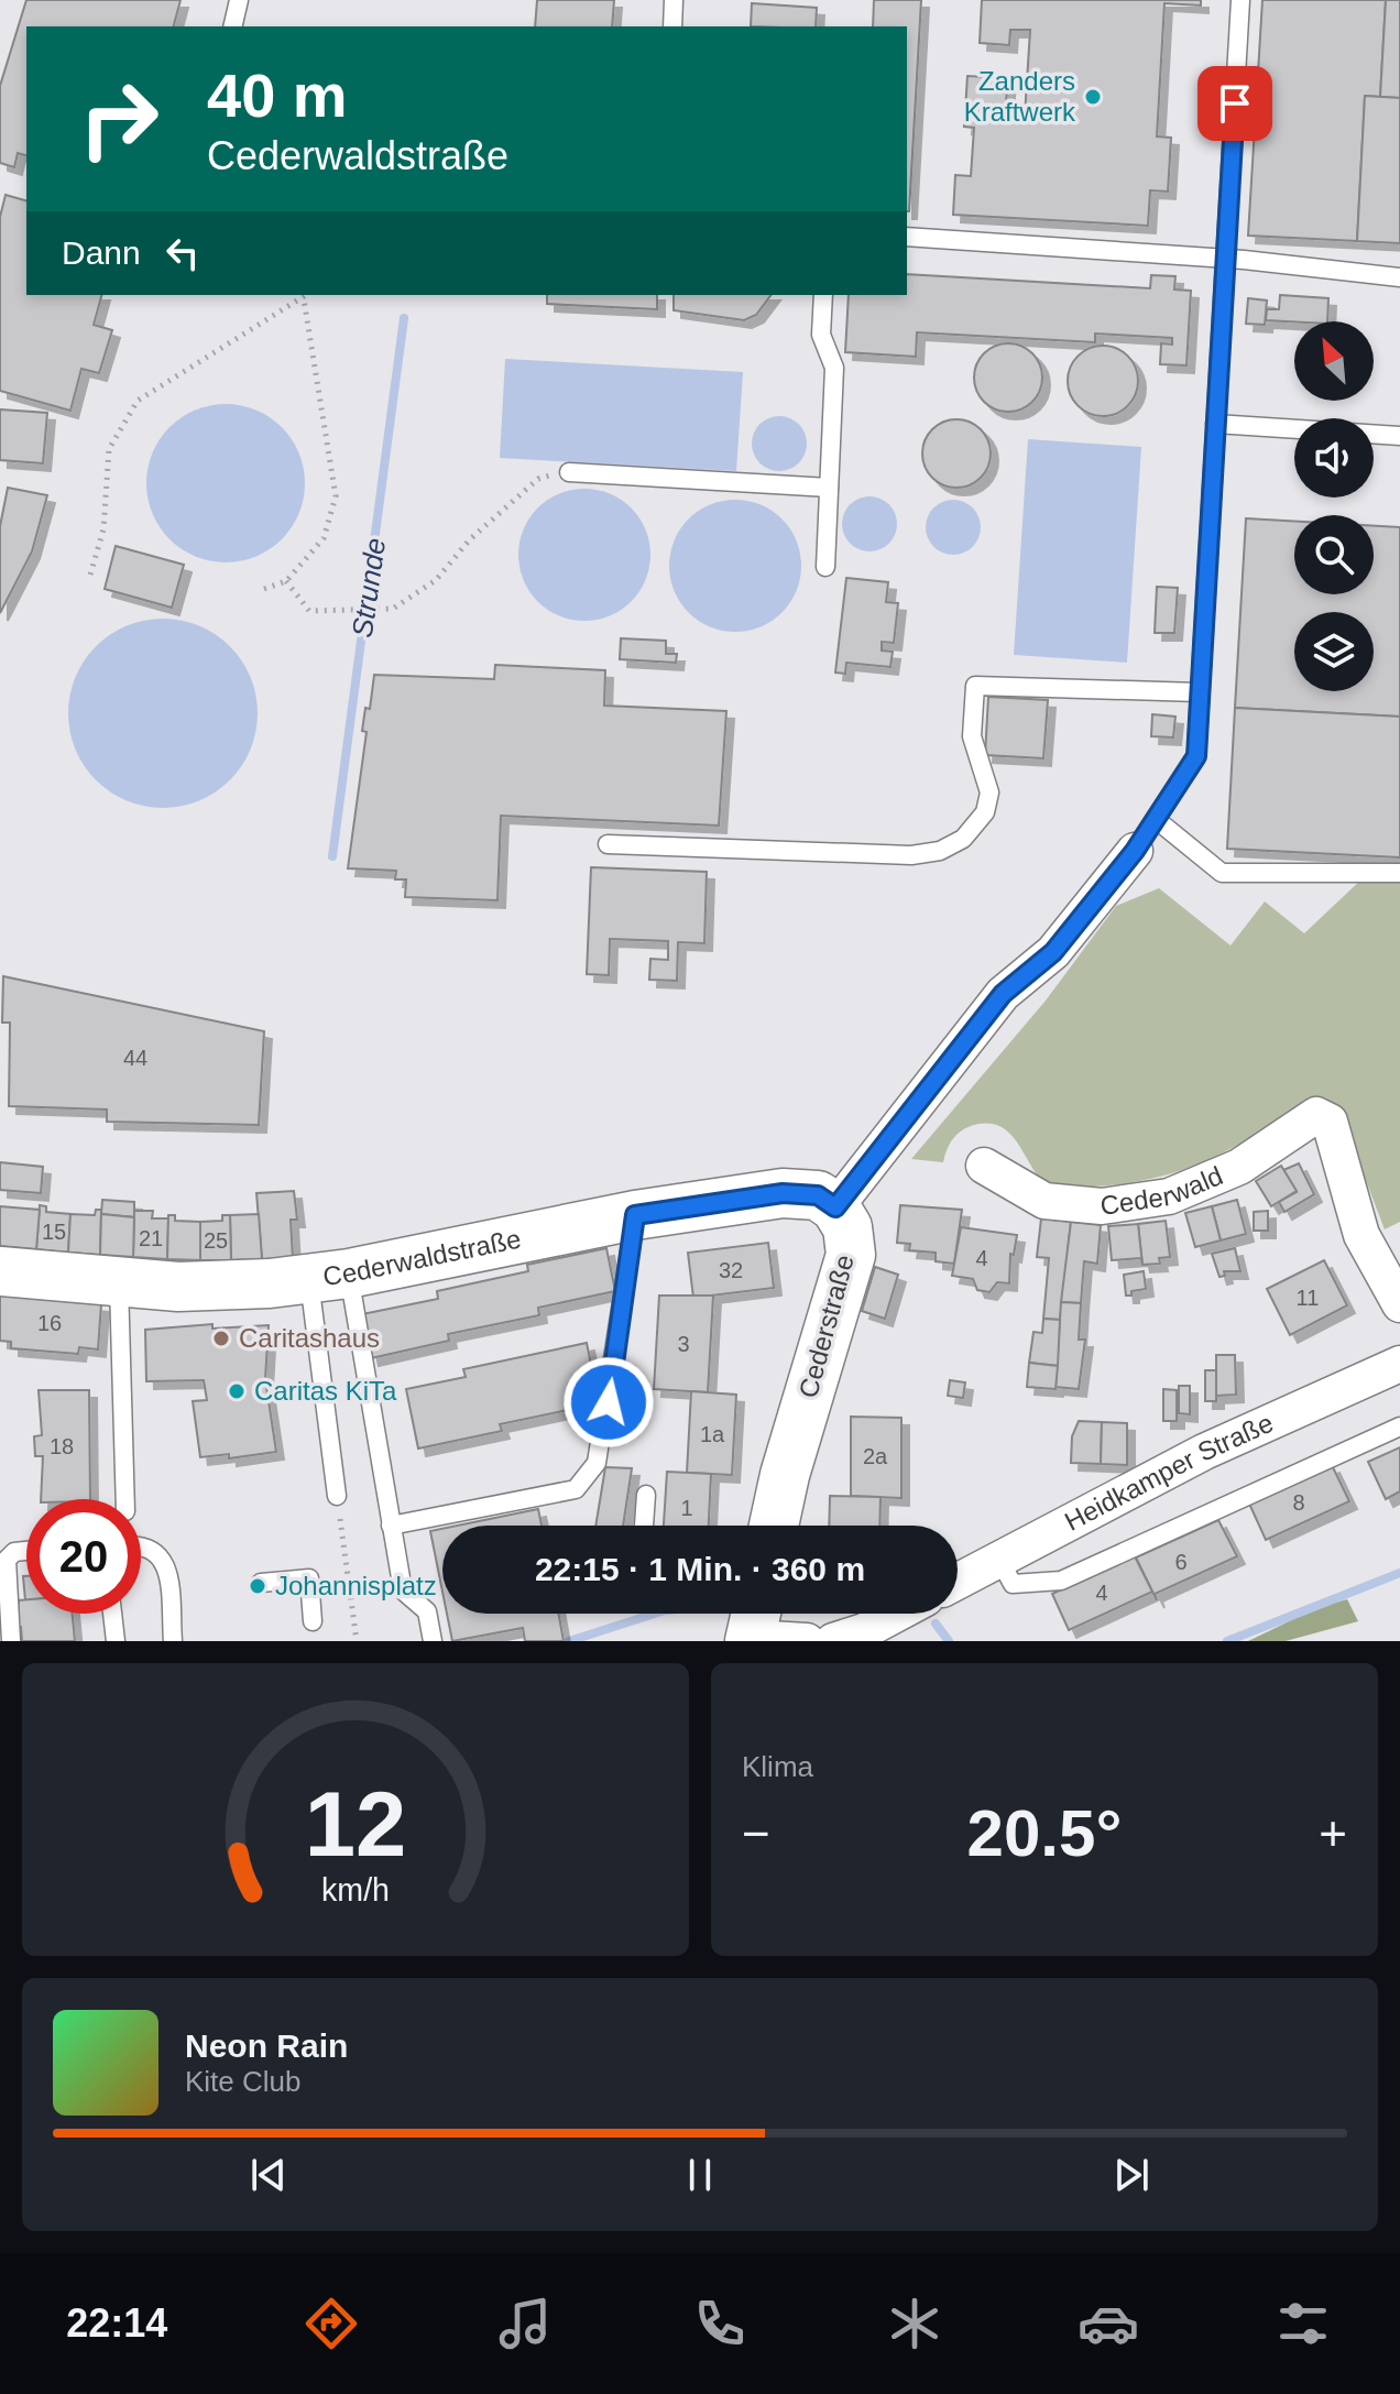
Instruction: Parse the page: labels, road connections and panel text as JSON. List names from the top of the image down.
{
  "streets": {
    "street": [
      "Cederwald",
      "Cederwaldstraße",
      "Cederstraße",
      "Heidkamper Straße"
    ]
  },
  "crossings": [
    ["Cederwaldstraße", "Cederstraße"]
  ],
  "water": ["Strunde"],
  "places": [
    "Zanders Kraftwerk",
    "Caritashaus",
    "Caritas KiTa",
    "Johannisplatz"
  ],
  "house_numbers": [
    "44",
    "15",
    "21",
    "25",
    "4",
    "32",
    "11",
    "16",
    "3",
    "1a",
    "18",
    "2a",
    "8",
    "1",
    "6",
    "4"
  ],
  "north": "top left",
  "page": {
    "turn": ["40 m", "Cederwaldstraße"],
    "then": "Dann",
    "limit": "20",
    "trip": "22:15 · 1 Min. · 360 m",
    "tile": "Klima",
    "heat": ["−", "20.5°", "+"],
    "song": ["Neon Rain", "Kite Club"],
    "tabs": "22:14",
    "gauge": ["12", "km/h"]
  }
}
